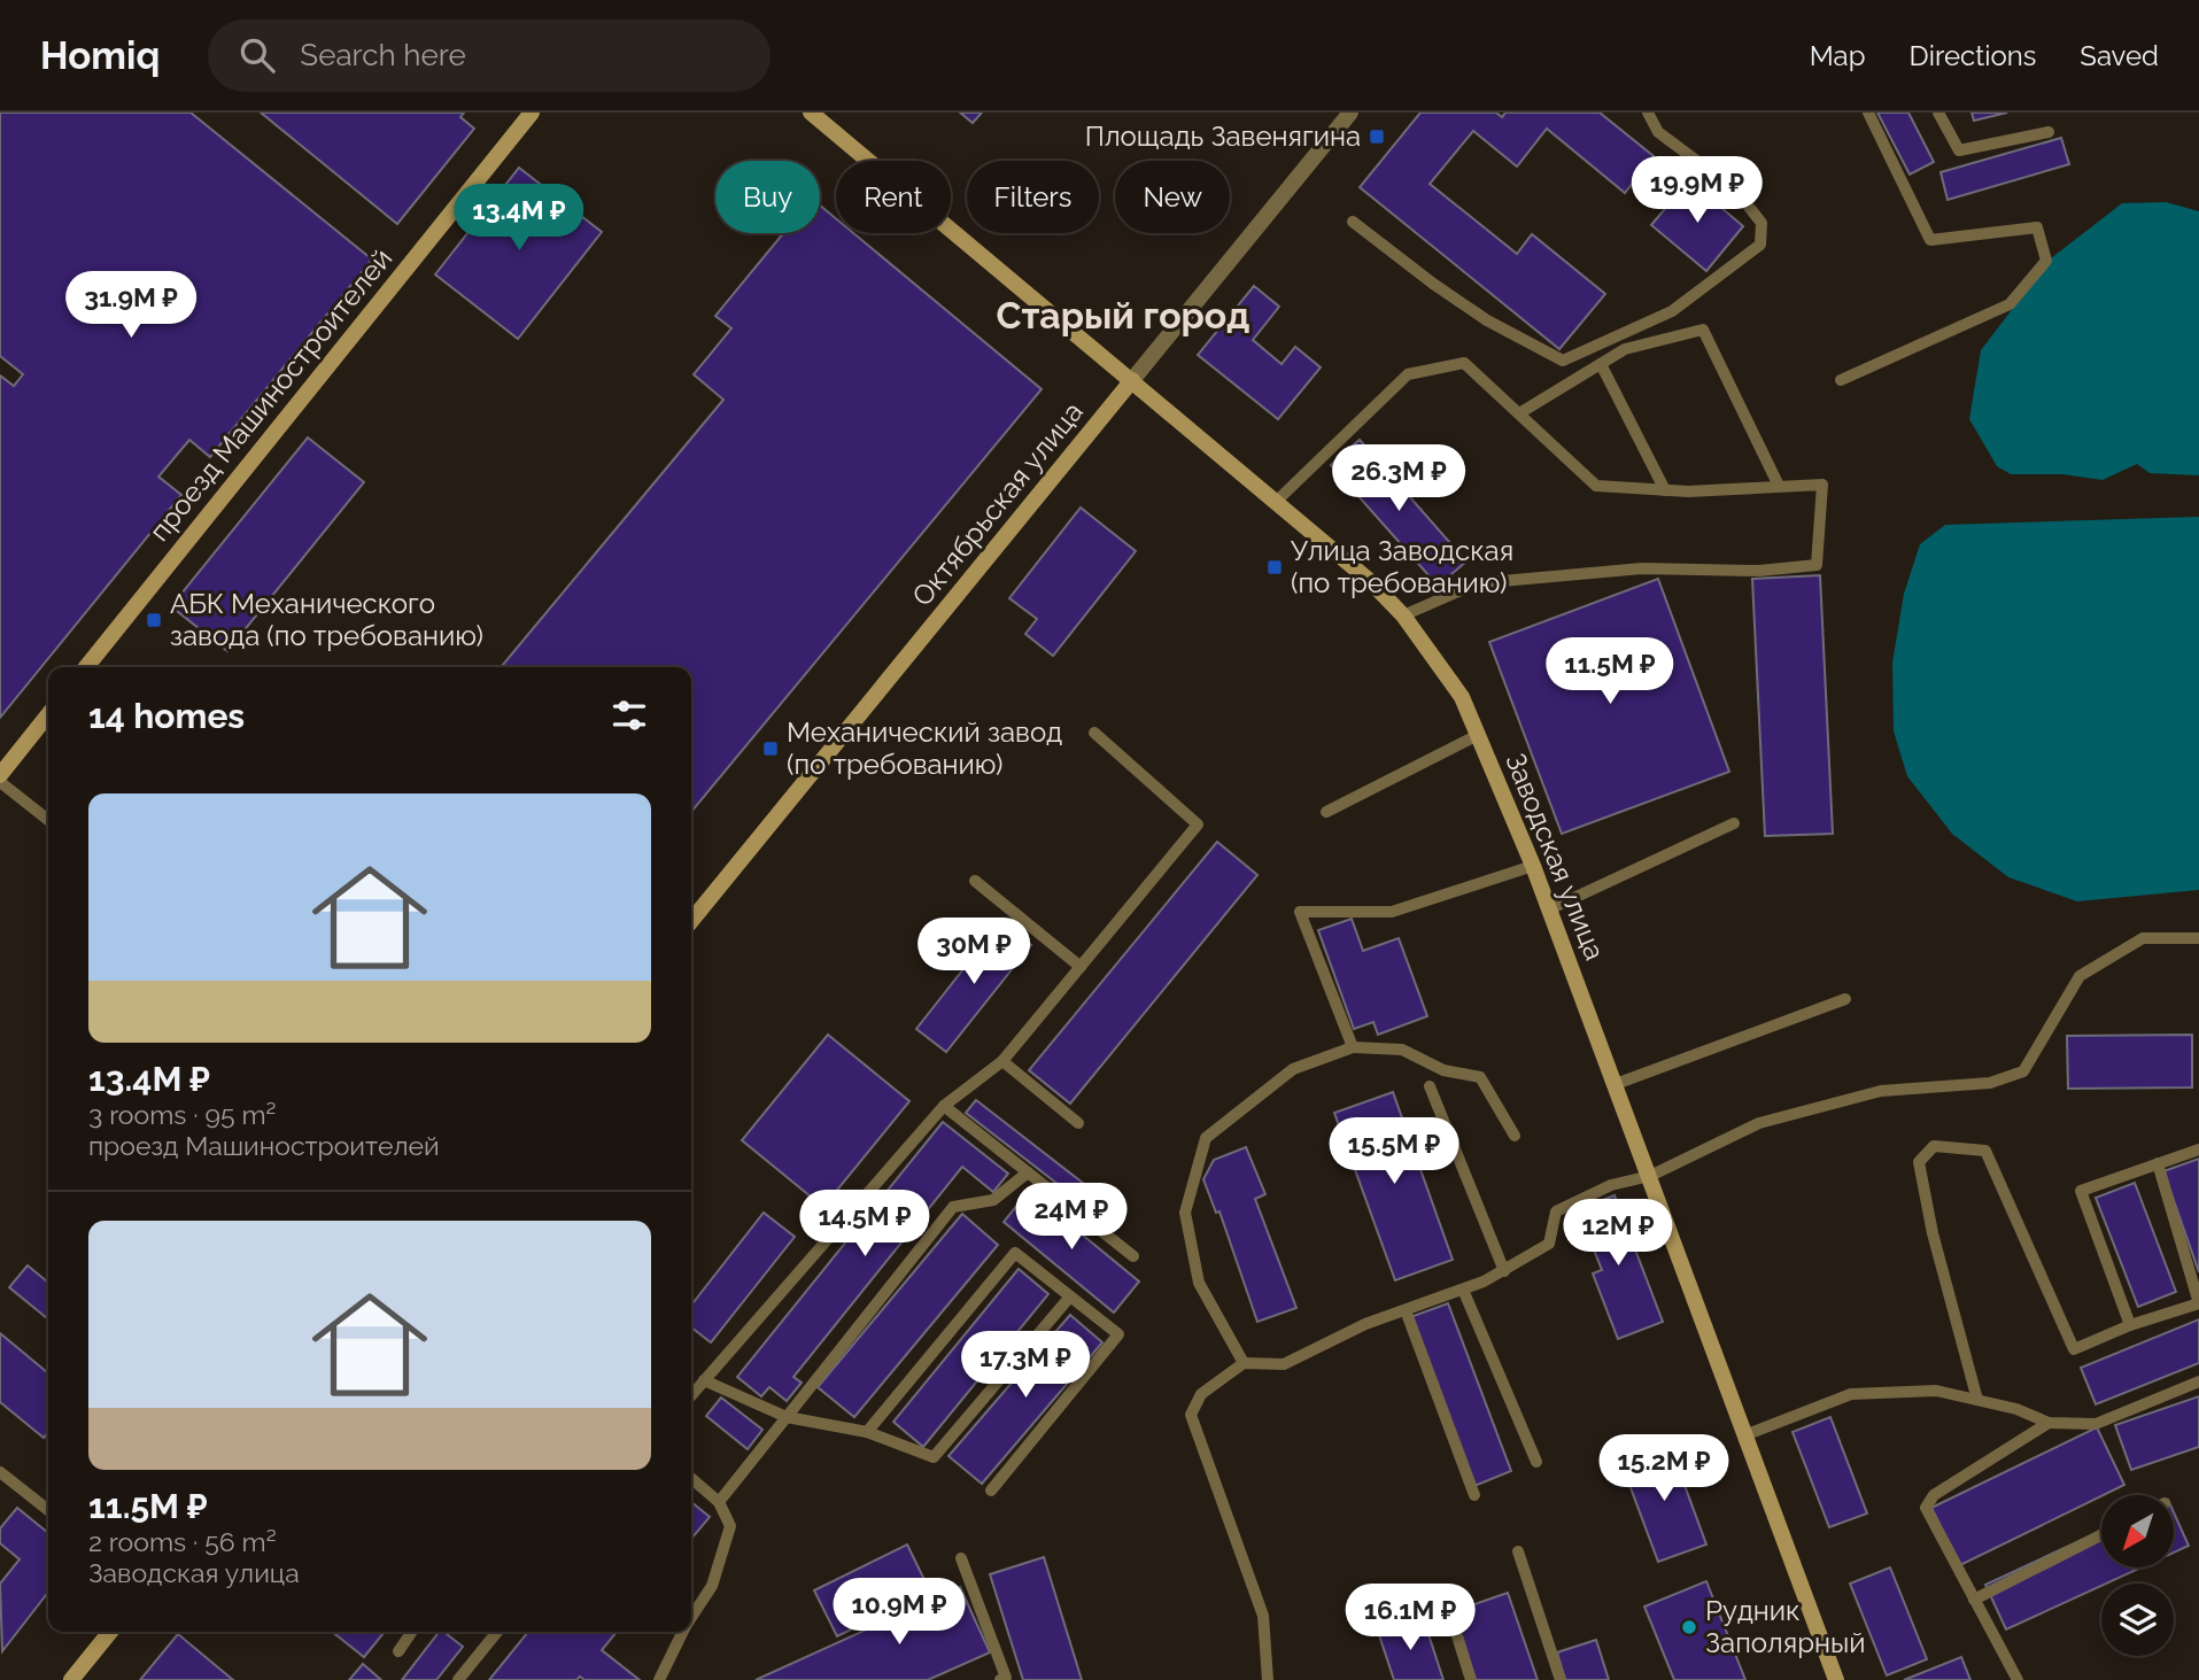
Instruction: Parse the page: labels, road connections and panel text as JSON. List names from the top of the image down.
{
  "streets": {
    "street": ["проезд Машиностроителей", "Октябрьская улица", "Заводская улица"]
  },
  "crossings": [
    ["Октябрьская улица", "Заводская улица"]
  ],
  "districts": ["Старый город"],
  "places": {
    "transit": [
      "Площадь Завенягина",
      "Улица Заводская (по требованию)",
      "АБК Механического завода (по требованию)",
      "Механический завод (по требованию)"
    ],
    "other": ["Рудник Заполярный"]
  },
  "north": "bottom left",
  "page": {
    "header": "Homiq",
    "search": "Search here",
    "nav": ["Map", "Directions", "Saved"],
    "price": [
      "19.9M ₽",
      "13.4M ₽",
      "31.9M ₽",
      "26.3M ₽",
      "11.5M ₽",
      "30M ₽",
      "15.5M ₽",
      "24M ₽",
      "14.5M ₽",
      "12M ₽",
      "17.3M ₽",
      "15.2M ₽",
      "10.9M ₽",
      "16.1M ₽"
    ],
    "chip": [
      "Buy",
      "Rent",
      "Filters",
      "New"
    ],
    "heading": "14 homes",
    "list": [
      {
        "name": "13.4M ₽",
        "note": "3 rooms · 95 m² · проезд Машиностроителей"
      },
      {
        "name": "11.5M ₽",
        "note": "2 rooms · 56 m² · Заводская улица"
      }
    ]
  }
}
